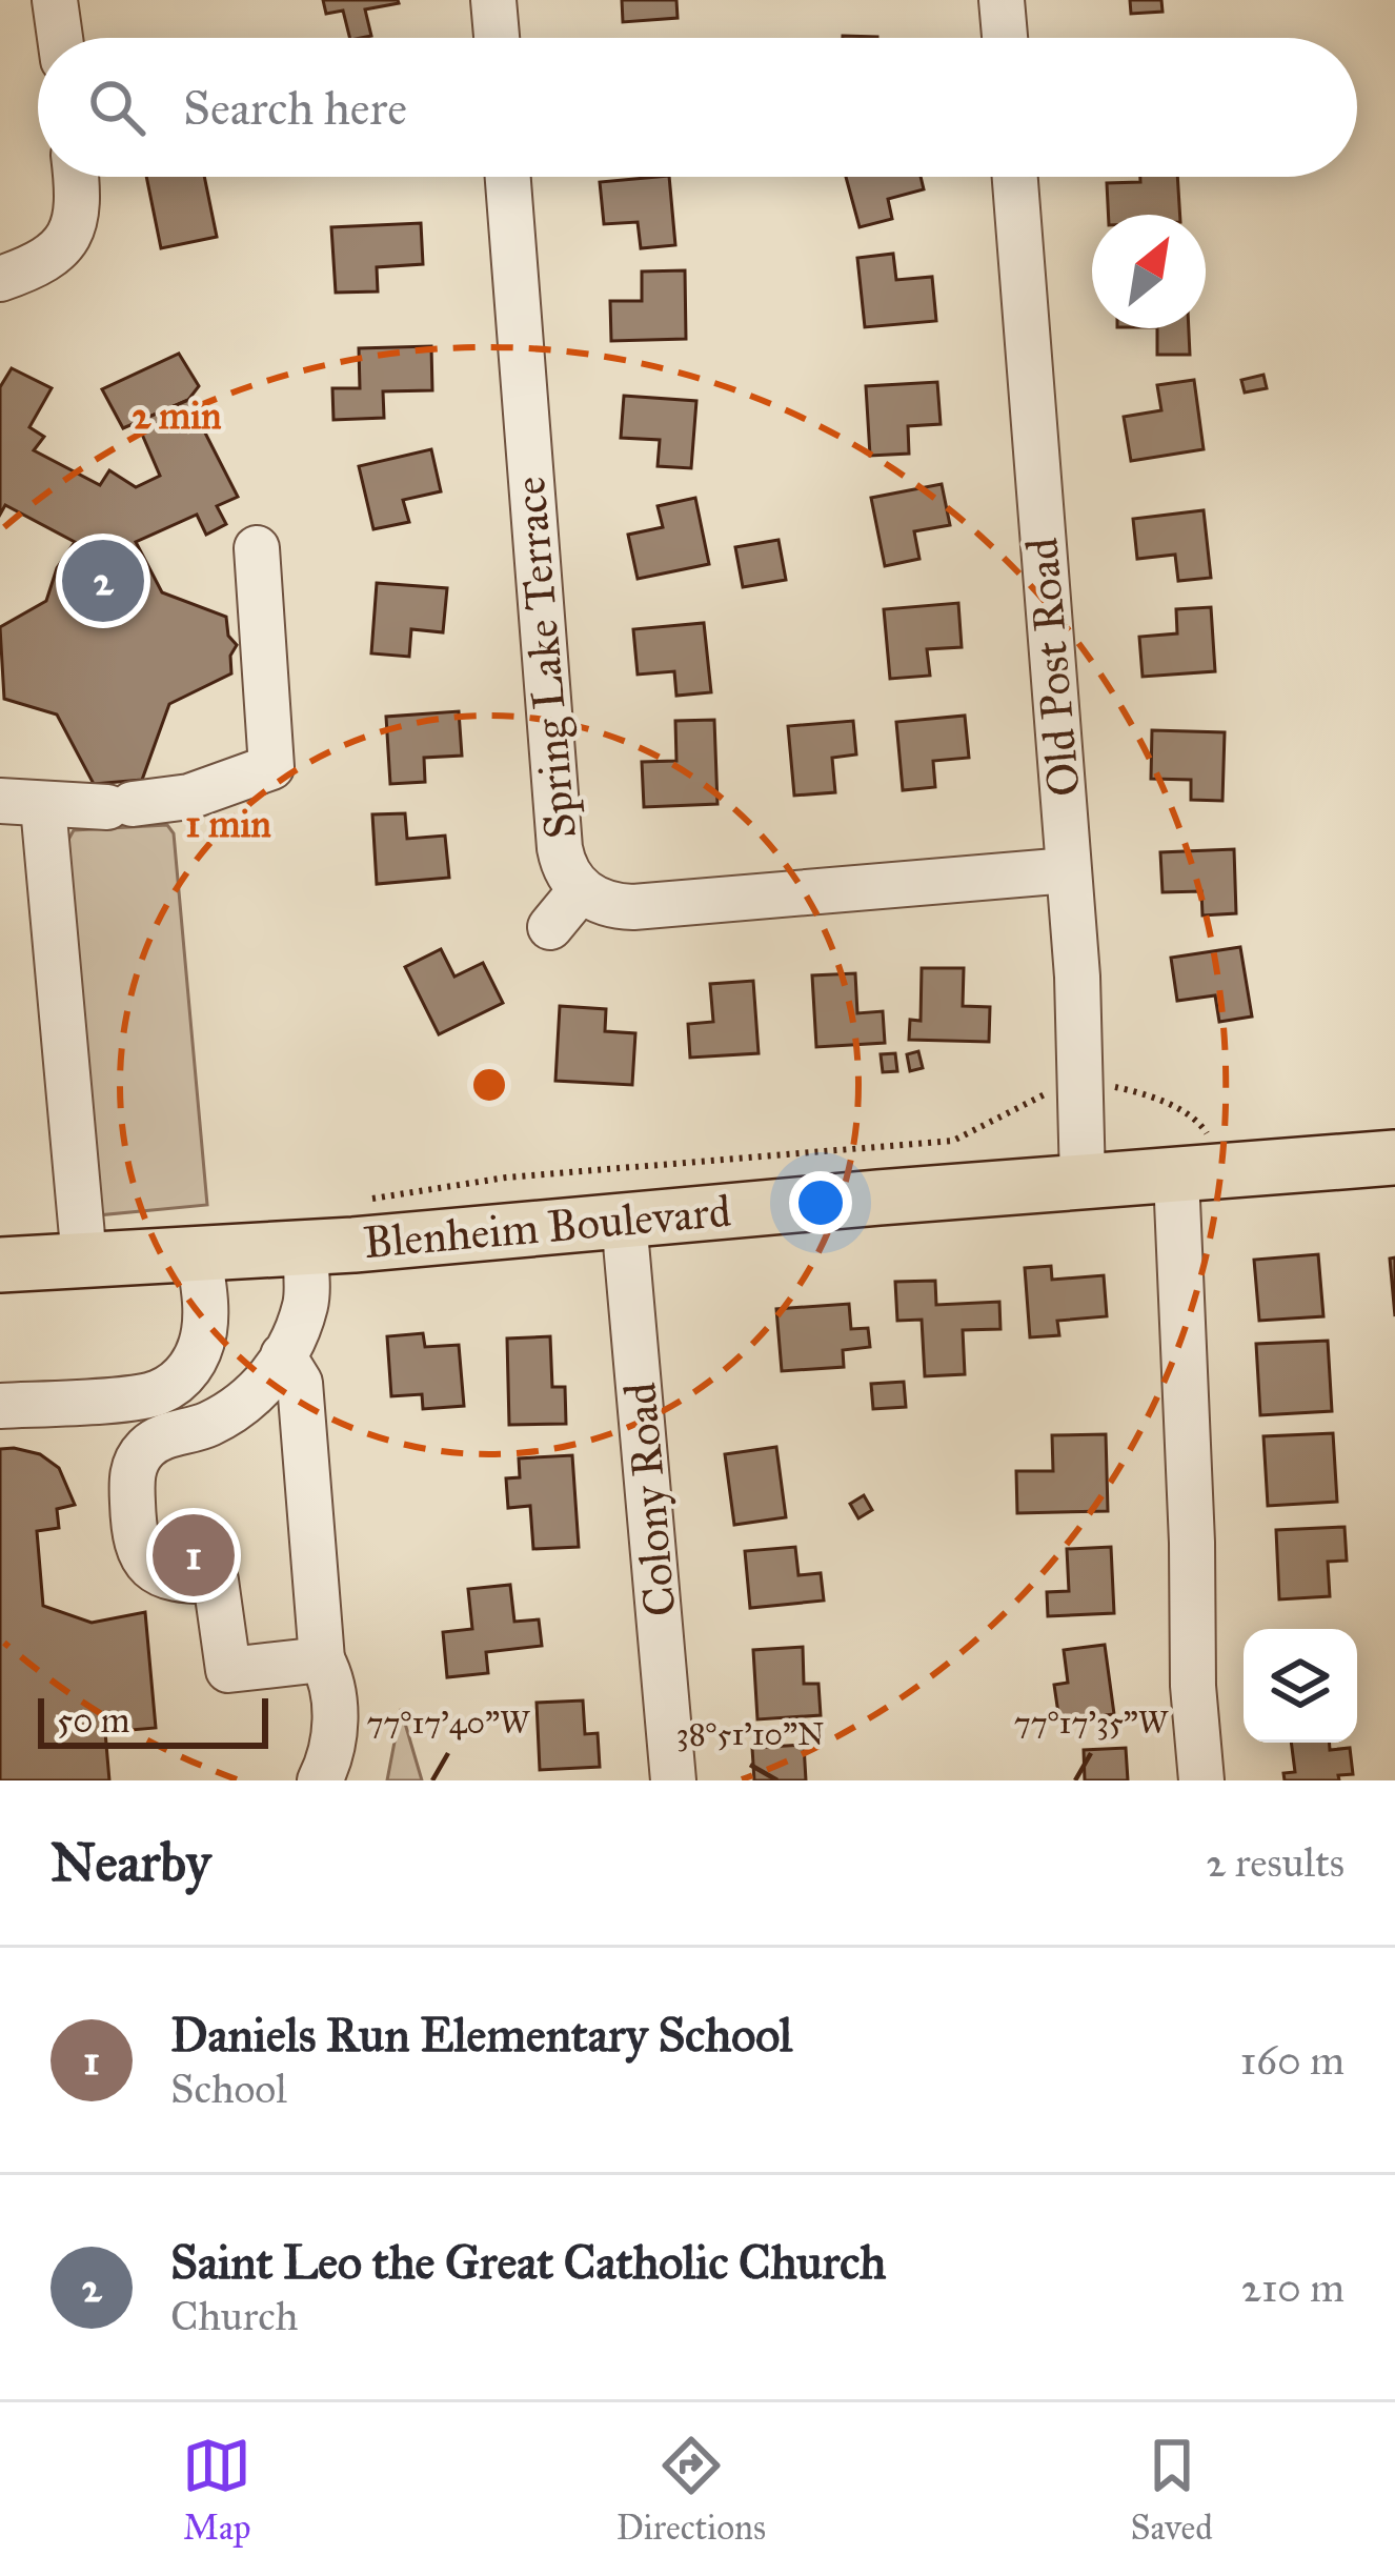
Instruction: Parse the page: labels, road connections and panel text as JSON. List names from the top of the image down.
{
  "streets": {
    "main road": ["Blenheim Boulevard"],
    "street": ["Spring Lake Terrace", "Old Post Road", "Colony Road"]
  },
  "crossings": [
    ["Spring Lake Terrace", "Old Post Road"],
    ["Old Post Road", "Blenheim Boulevard"],
    ["Blenheim Boulevard", "Colony Road"]
  ],
  "scale_bar": "50 m",
  "north": "top right",
  "page": {
    "search": "Search here",
    "pins": ["2", "1"],
    "scale": "50 m",
    "heading": ["Nearby", "2 results"],
    "list": [
      {
        "mark": "1",
        "name": "Daniels Run Elementary School",
        "note": "School",
        "value": "160 m"
      },
      {
        "mark": "2",
        "name": "Saint Leo the Great Catholic Church",
        "note": "Church",
        "value": "210 m"
      }
    ],
    "nav": ["Map", "Directions", "Saved"]
  },
  "coordinates": ["77°17'40\"W", "77°17'35\"W", "38°51'10\"N"],
  "rings": ["2 min", "1 min"]
}
